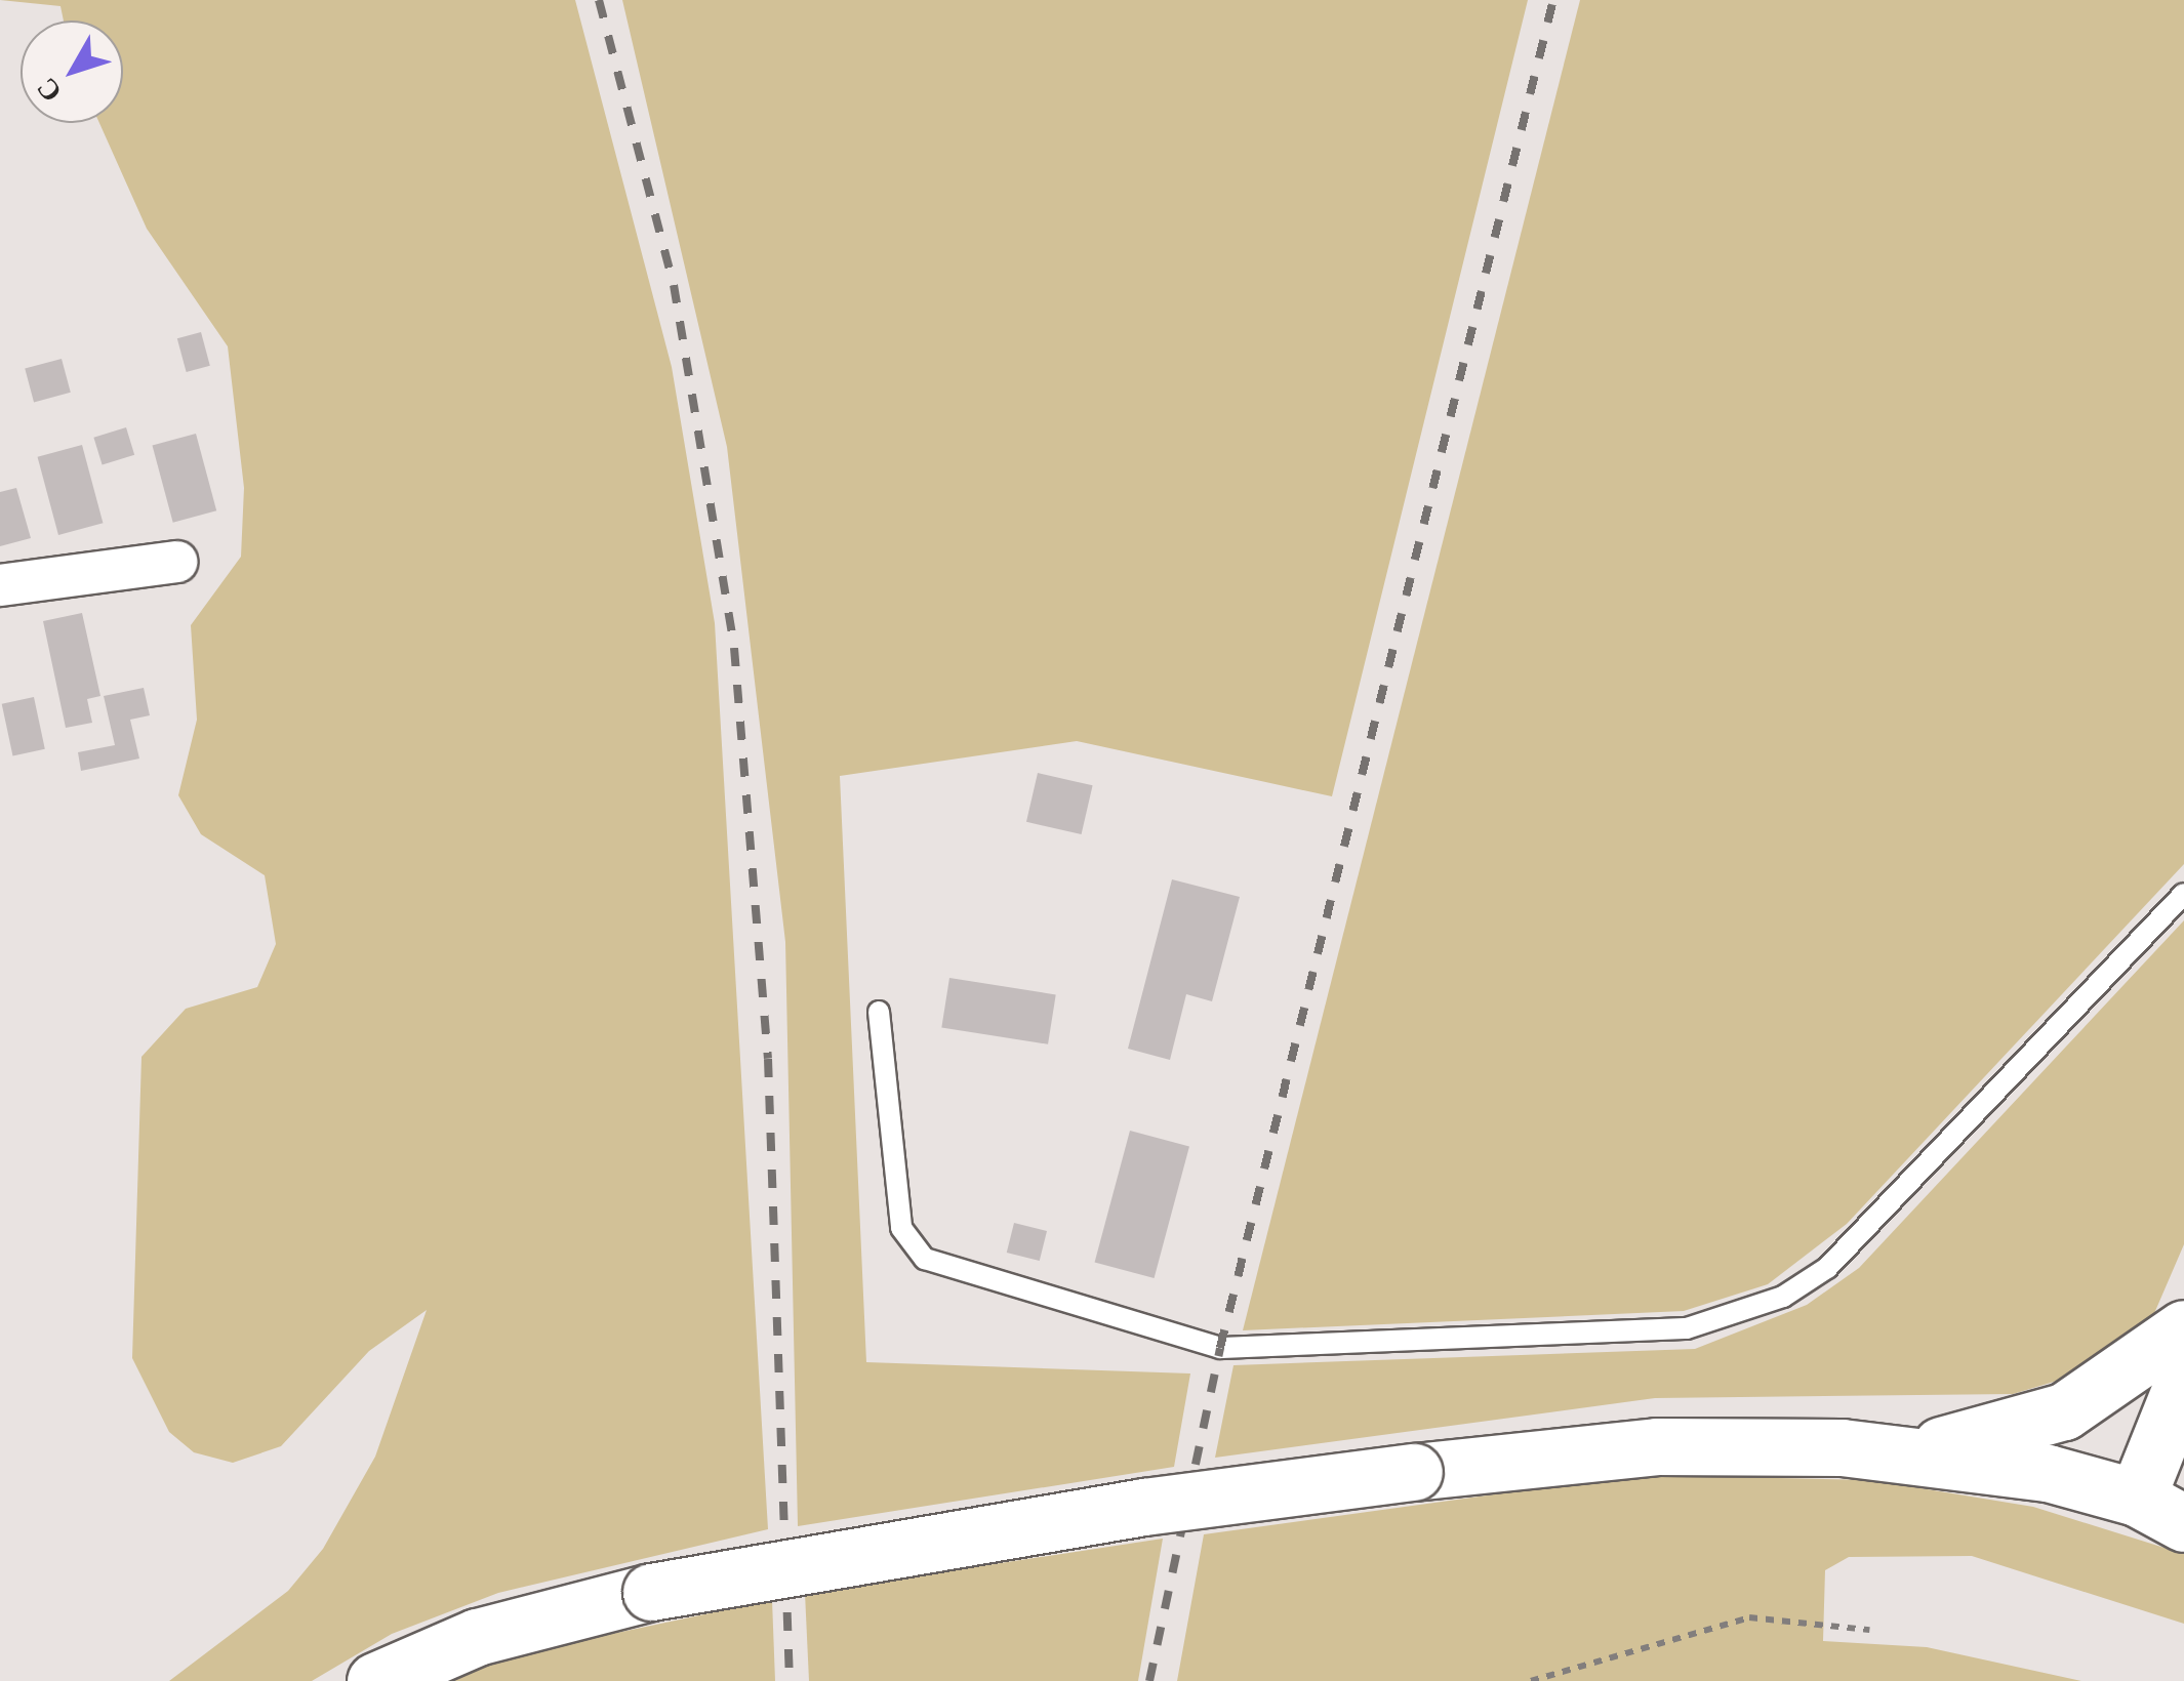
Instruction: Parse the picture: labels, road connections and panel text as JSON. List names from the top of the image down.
{
  "north": "bottom left"
}
